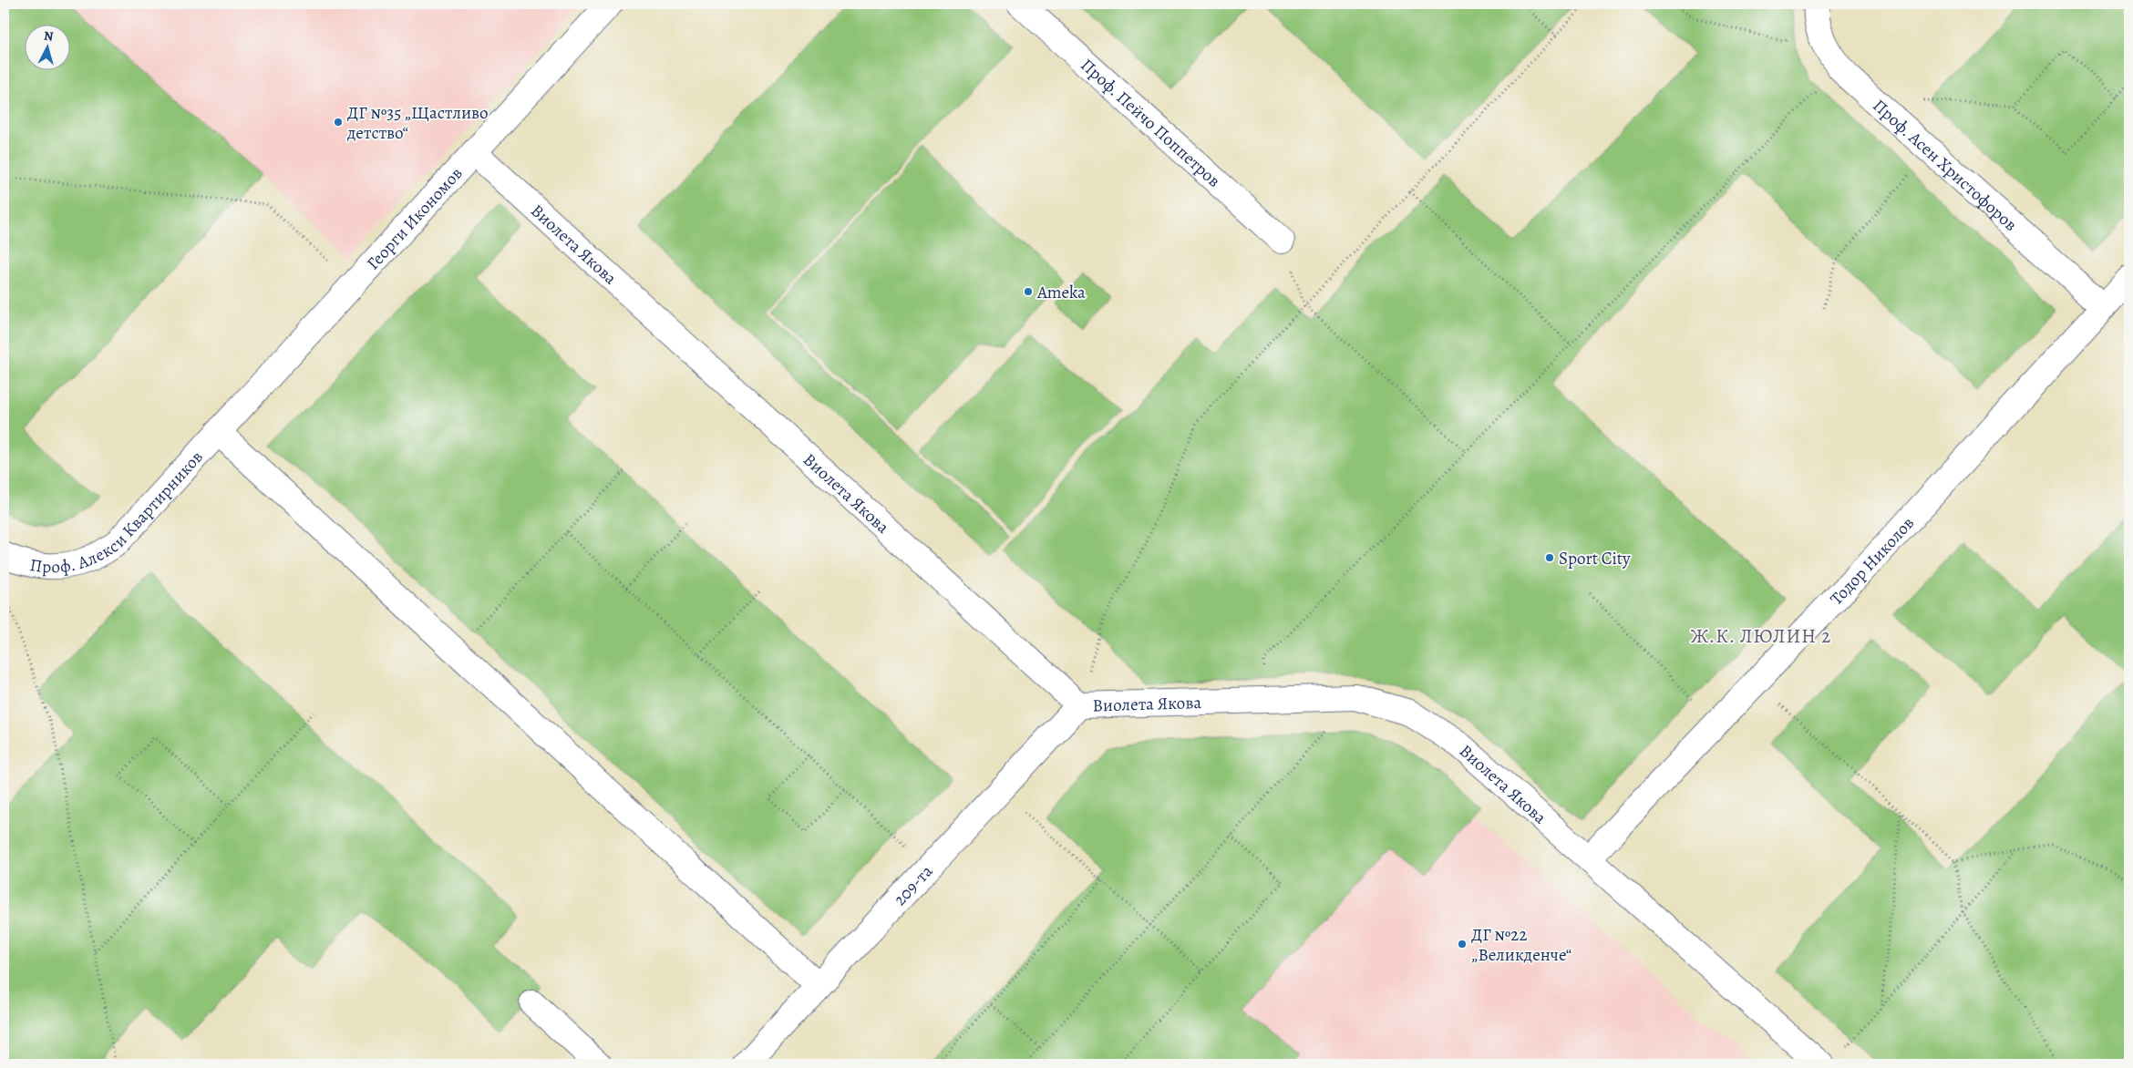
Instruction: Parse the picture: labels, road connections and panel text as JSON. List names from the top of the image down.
{
  "streets": {
    "street": [
      "Проф. Пейчо Поппетров",
      "Проф. Асен Христофоров",
      "Георги Икономов",
      "Виолета Якова",
      "Проф. Алекси Квартирников",
      "Тодор Николов",
      "209-та"
    ]
  },
  "crossings": [
    ["Проф. Асен Христофоров", "Тодор Николов"],
    ["Георги Икономов", "Виолета Якова"],
    ["Георги Икономов", "Проф. Алекси Квартирников"],
    ["Виолета Якова", "Тодор Николов"],
    ["Виолета Якова", "209-та"]
  ],
  "districts": ["Ж.К. ЛЮЛИН 2"],
  "places": [
    "ДГ №35 „Щастливо детство“",
    "Ameka",
    "Sport City",
    "ДГ №22 „Великденче“"
  ],
  "north": "top"
}
